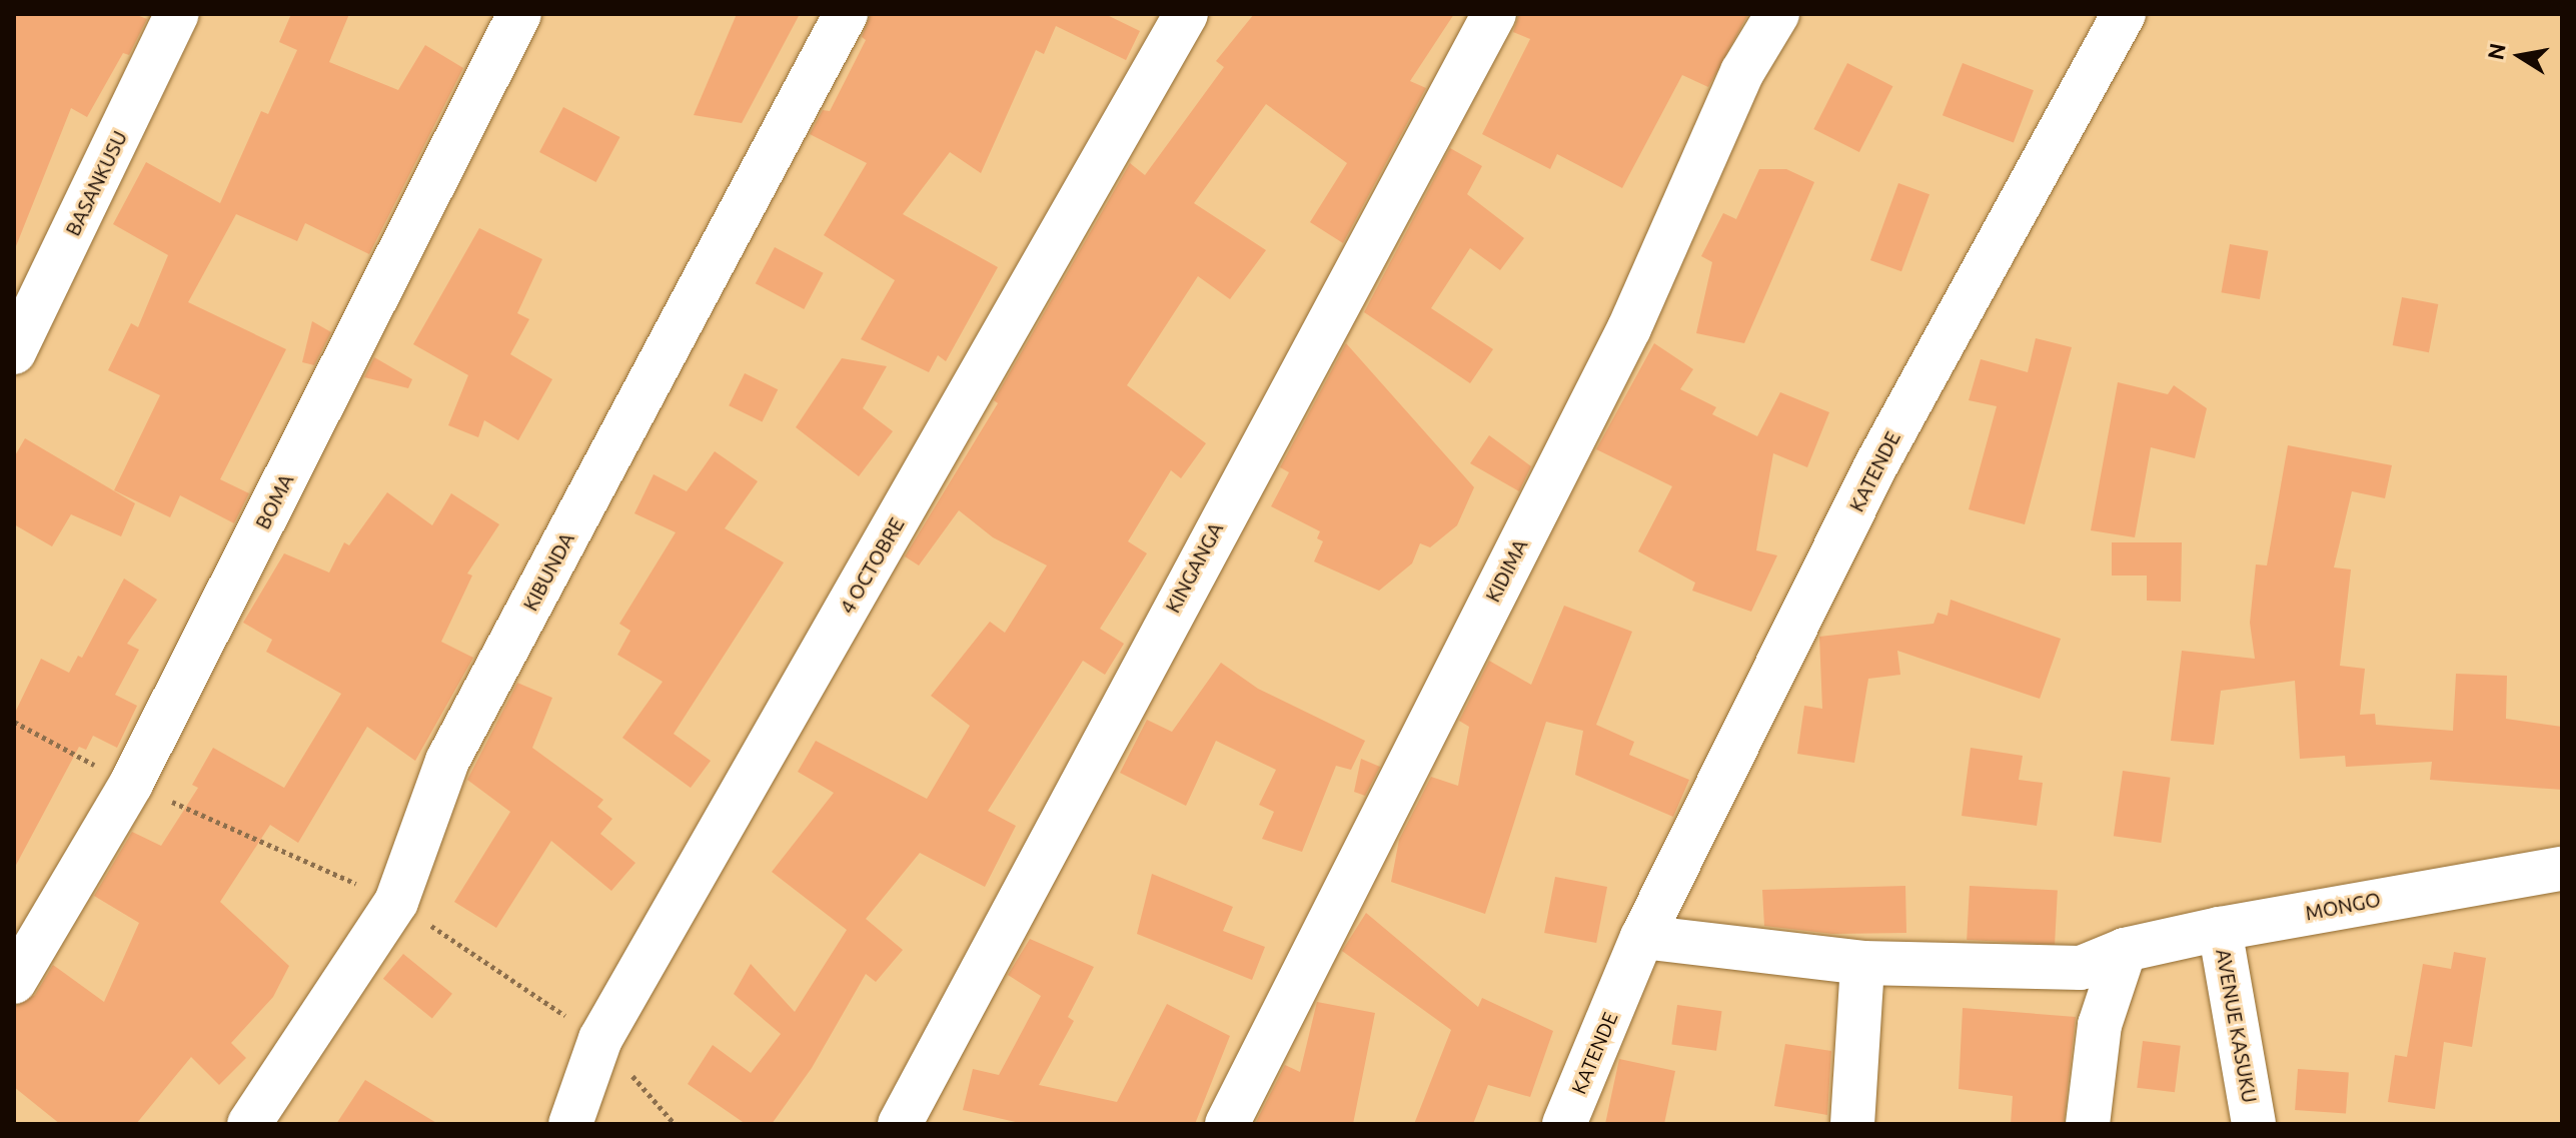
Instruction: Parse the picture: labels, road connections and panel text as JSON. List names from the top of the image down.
{
  "streets": {
    "street": [
      "BASANKUSU",
      "KATENDE",
      "BOMA",
      "4 OCTOBRE",
      "KINGANGA",
      "KIDIMA",
      "KIBUNDA",
      "MONGO",
      "AVENUE KASUKU"
    ]
  },
  "crossings": [
    ["MONGO", "AVENUE KASUKU"]
  ],
  "north": "left"
}
